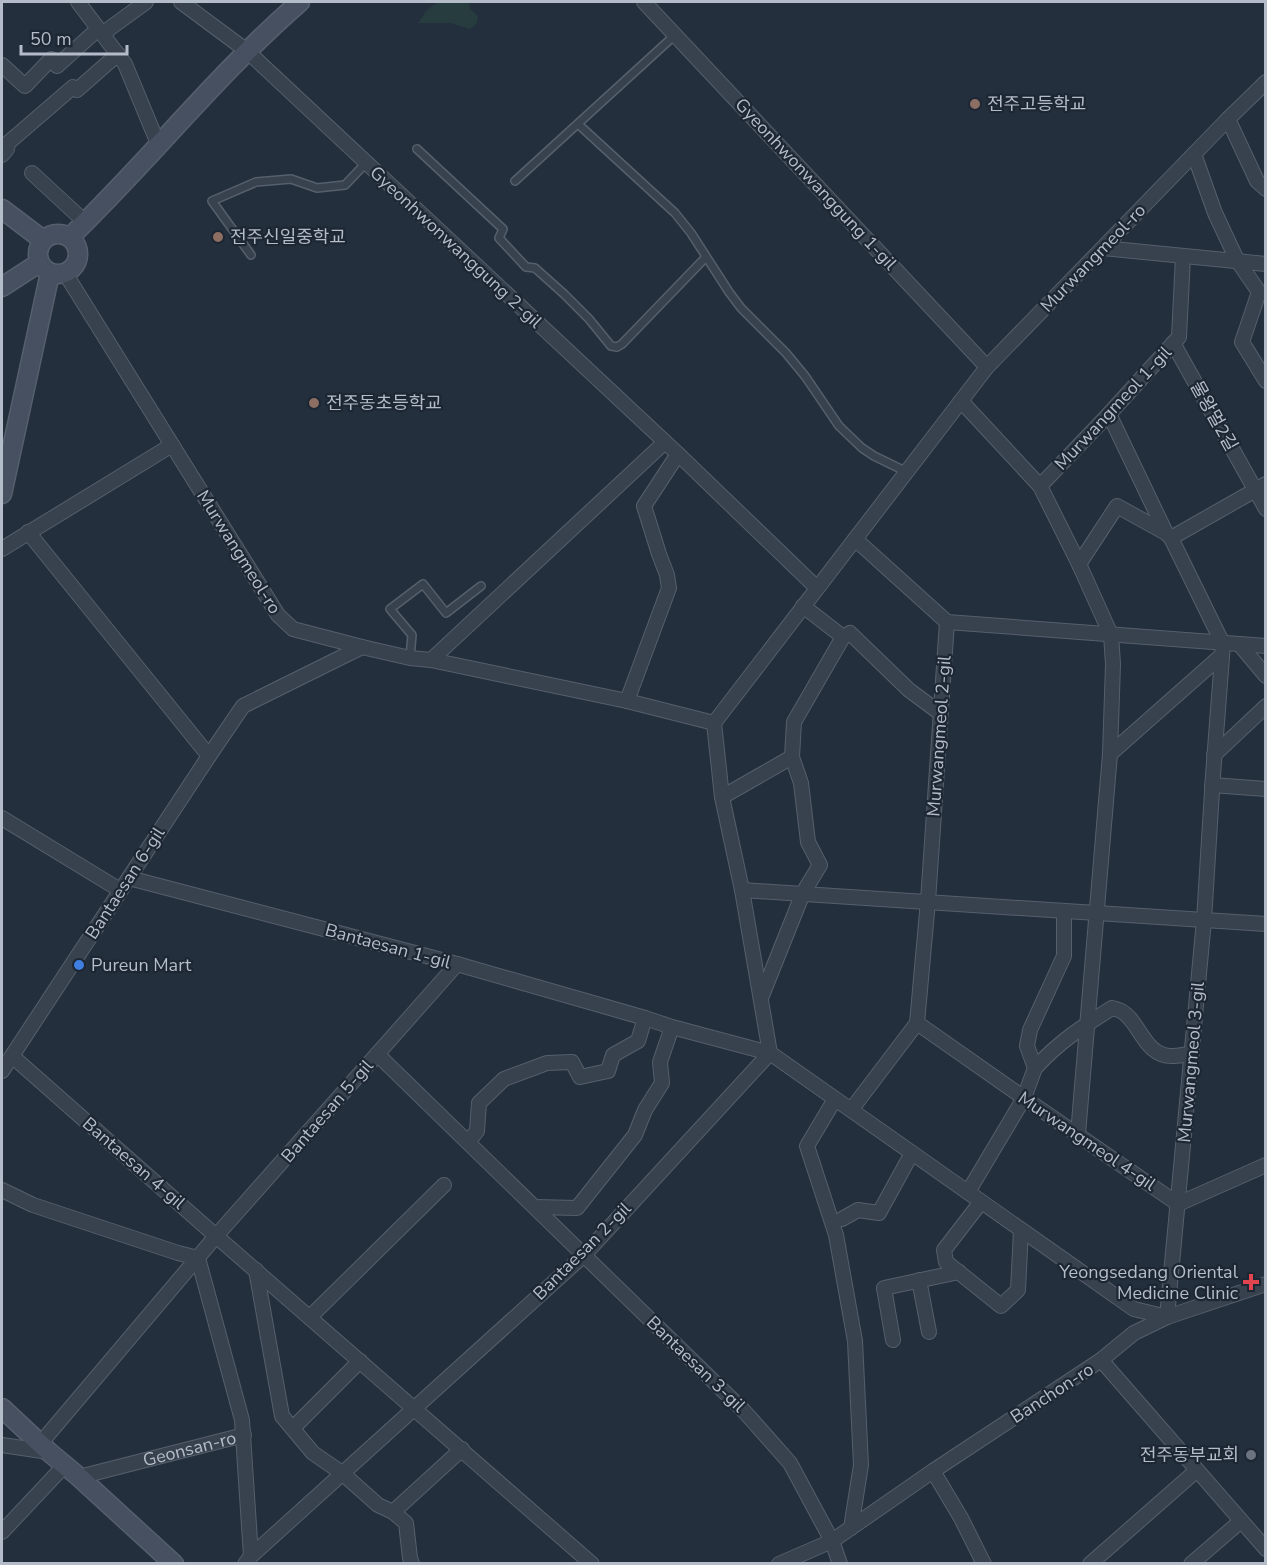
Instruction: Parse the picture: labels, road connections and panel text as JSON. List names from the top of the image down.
{
  "streets": {
    "street": [
      "Gyeonhwonwanggung 1-gil",
      "Gyeonhwonwanggung 2-gil",
      "Murwangmeol-ro",
      "Murwangmeol 1-gil",
      "물왕멀2길",
      "Murwangmeol 2-gil",
      "Bantaesan 6-gil",
      "Bantaesan 1-gil",
      "Murwangmeol 3-gil",
      "Bantaesan 5-gil",
      "Murwangmeol 4-gil",
      "Bantaesan 4-gil",
      "Bantaesan 2-gil",
      "Bantaesan 3-gil",
      "Banchon-ro",
      "Geonsan-ro"
    ]
  },
  "crossings": [
    ["Gyeonhwonwanggung 1-gil", "Murwangmeol-ro"],
    ["Gyeonhwonwanggung 2-gil", "Murwangmeol-ro"],
    ["Murwangmeol-ro", "Bantaesan 6-gil"],
    ["Murwangmeol 1-gil", "물왕멀2길"],
    ["Bantaesan 6-gil", "Bantaesan 1-gil"],
    ["Bantaesan 6-gil", "Bantaesan 4-gil"],
    ["Bantaesan 1-gil", "Murwangmeol 3-gil"],
    ["Bantaesan 1-gil", "Bantaesan 5-gil"],
    ["Bantaesan 1-gil", "Bantaesan 2-gil"],
    ["Bantaesan 1-gil", "Banchon-ro"],
    ["Murwangmeol 3-gil", "Murwangmeol 4-gil"],
    ["Murwangmeol 3-gil", "Banchon-ro"],
    ["Bantaesan 5-gil", "Bantaesan 4-gil"],
    ["Bantaesan 5-gil", "Bantaesan 3-gil"],
    ["Bantaesan 4-gil", "Bantaesan 2-gil"],
    ["Bantaesan 2-gil", "Bantaesan 3-gil"],
    ["Bantaesan 2-gil", "Geonsan-ro"],
    ["Bantaesan 3-gil", "Banchon-ro"]
  ],
  "places": {
    "other": [
      "전주고등학교",
      "전주신일중학교",
      "전주동초등학교",
      "Pureun Mart",
      "전주동부교회"
    ],
    "health": ["Yeongsedang Oriental Medicine Clinic"]
  },
  "scale_bar": "50 m"
}
